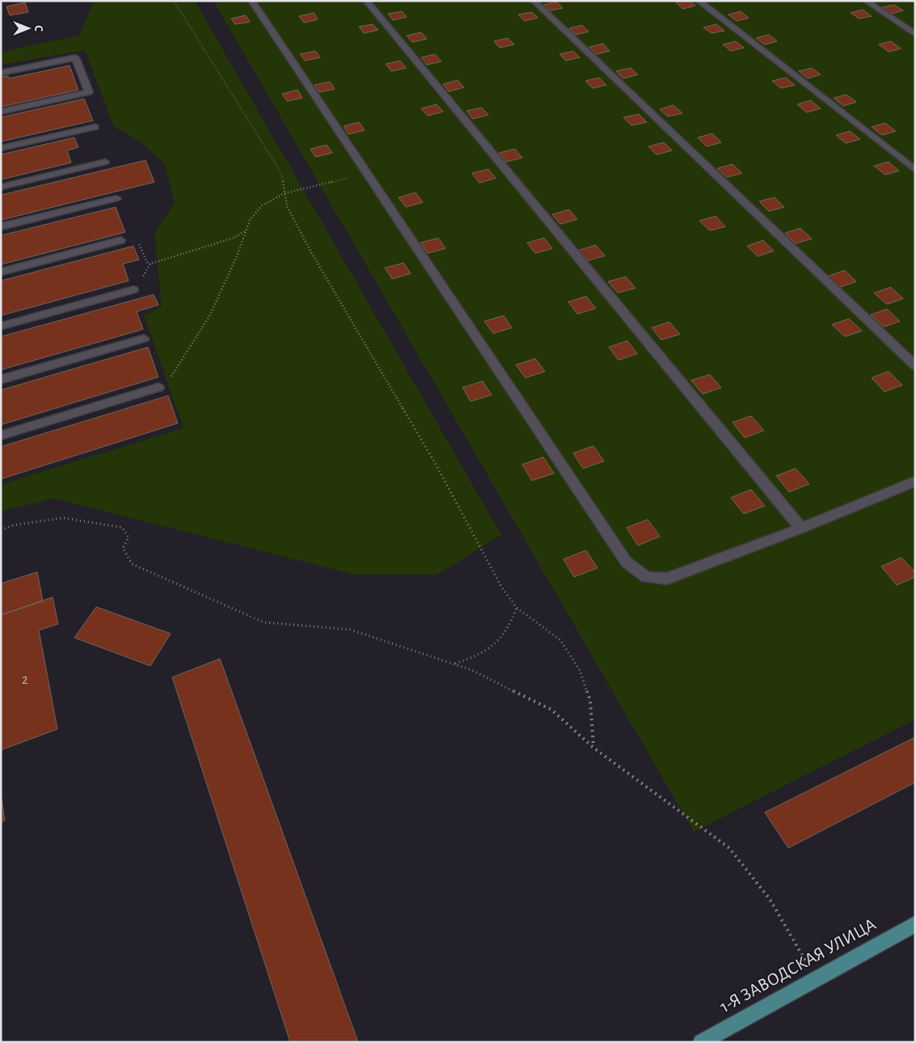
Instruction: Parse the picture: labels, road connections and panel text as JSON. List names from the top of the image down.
{
  "streets": {
    "main road": ["1-Я ЗАВОДСКАЯ УЛИЦА"]
  },
  "house_numbers": ["2"],
  "north": "right"
}
